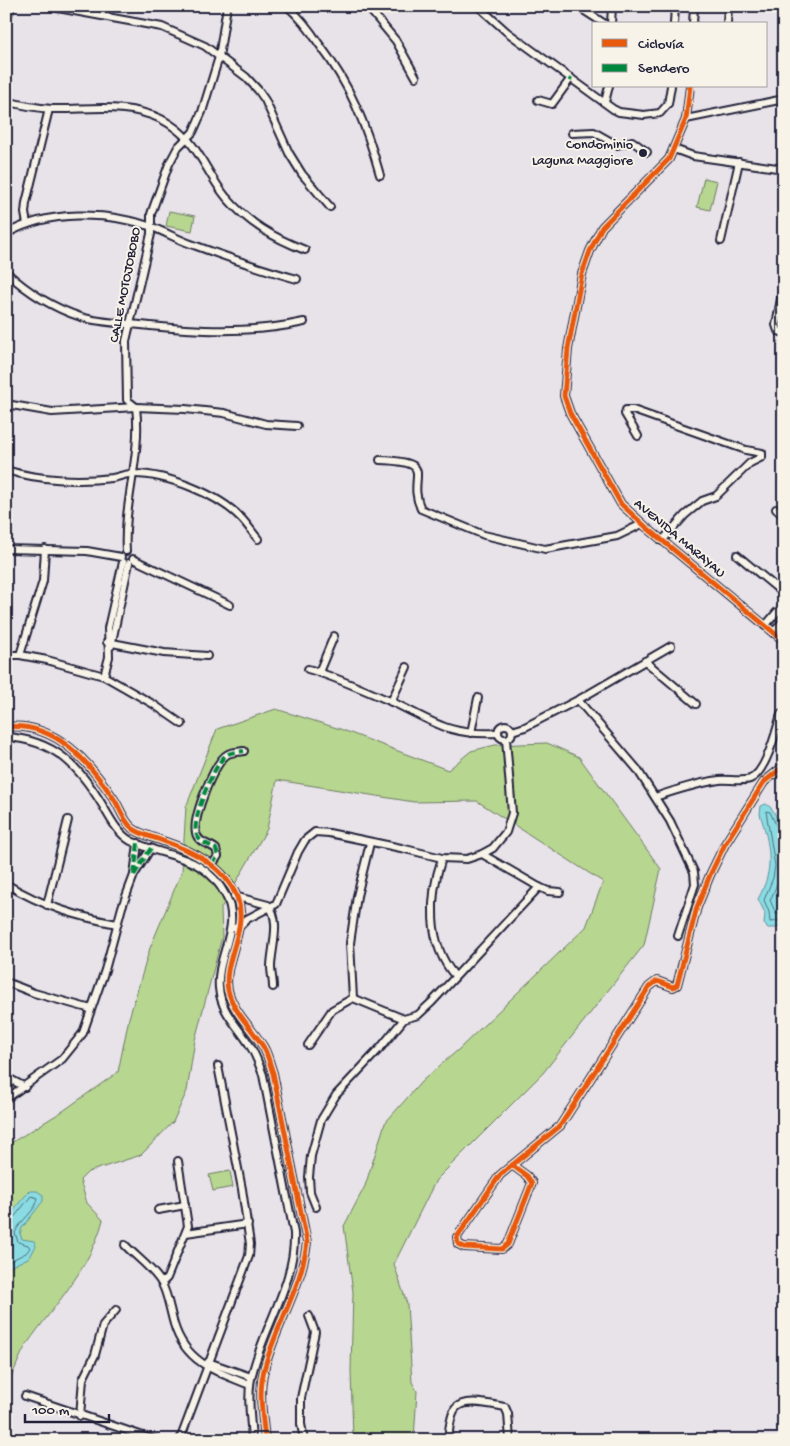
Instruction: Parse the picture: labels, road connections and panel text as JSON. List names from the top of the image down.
{
  "streets": {
    "street": ["CALLE MOTOJOBOBO", "AVENIDA MARAYAU"]
  },
  "places": ["Condominio Laguna Maggiore"],
  "legend": ["Ciclovía", "Sendero"],
  "scale_bar": "100 m"
}
